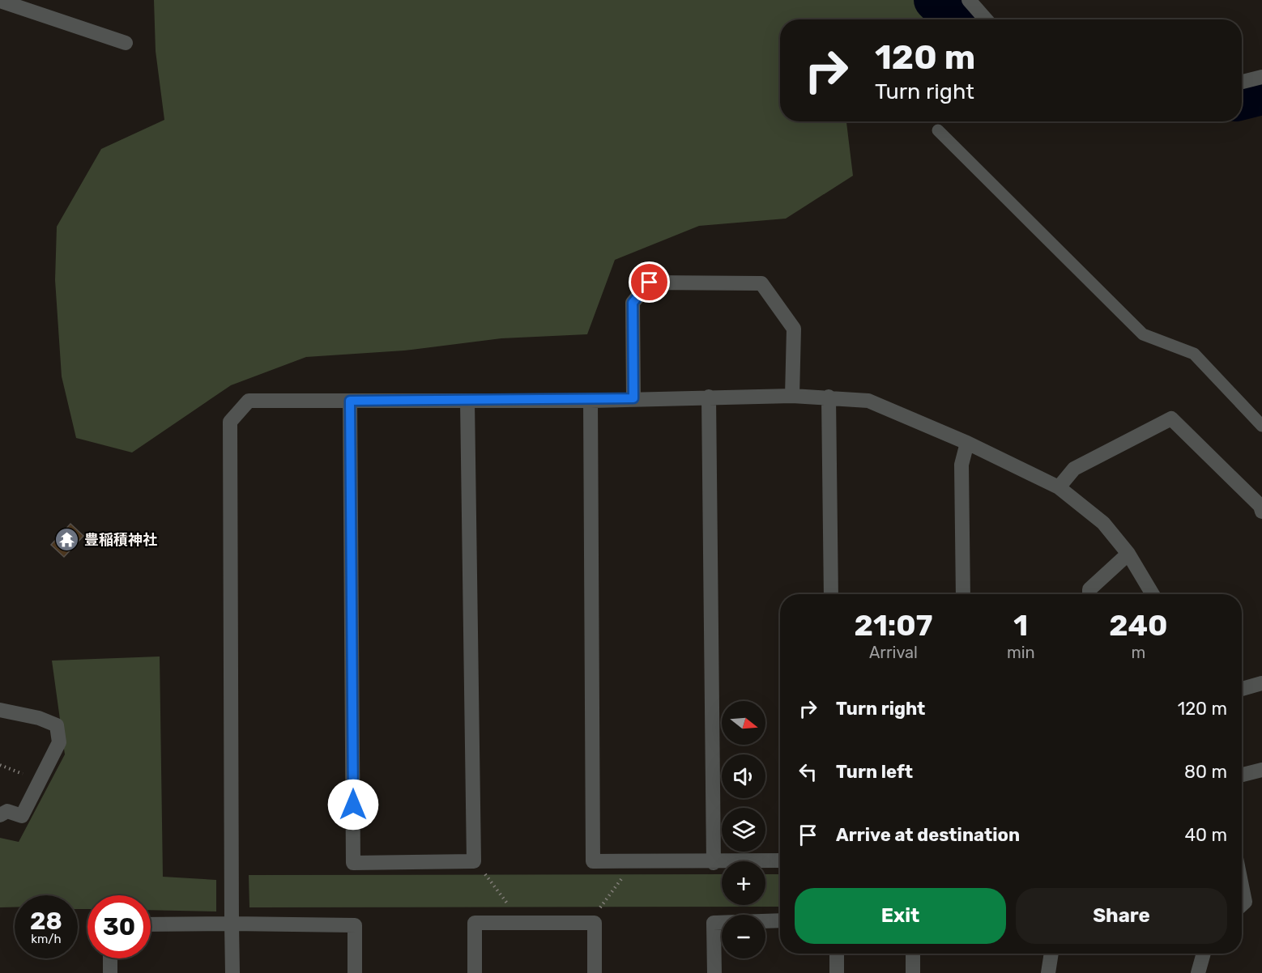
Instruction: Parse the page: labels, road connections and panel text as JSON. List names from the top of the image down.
{
  "places": {
    "temple": ["豊稲積神社"]
  },
  "north": "right",
  "page": {
    "turn": ["120 m", "Turn right"],
    "eta": [
      "21:07",
      "Arrival",
      "1",
      "min",
      "240",
      "m"
    ],
    "list": [
      {
        "name": "Turn right",
        "value": "120 m"
      },
      {
        "name": "Turn left",
        "value": "80 m"
      },
      {
        "name": "Arrive at destination",
        "value": "40 m"
      }
    ],
    "map_buttons": ["+", "−"],
    "buttons": ["Exit", "Share"],
    "speed": "28 km/h",
    "limit": "30"
  }
}
